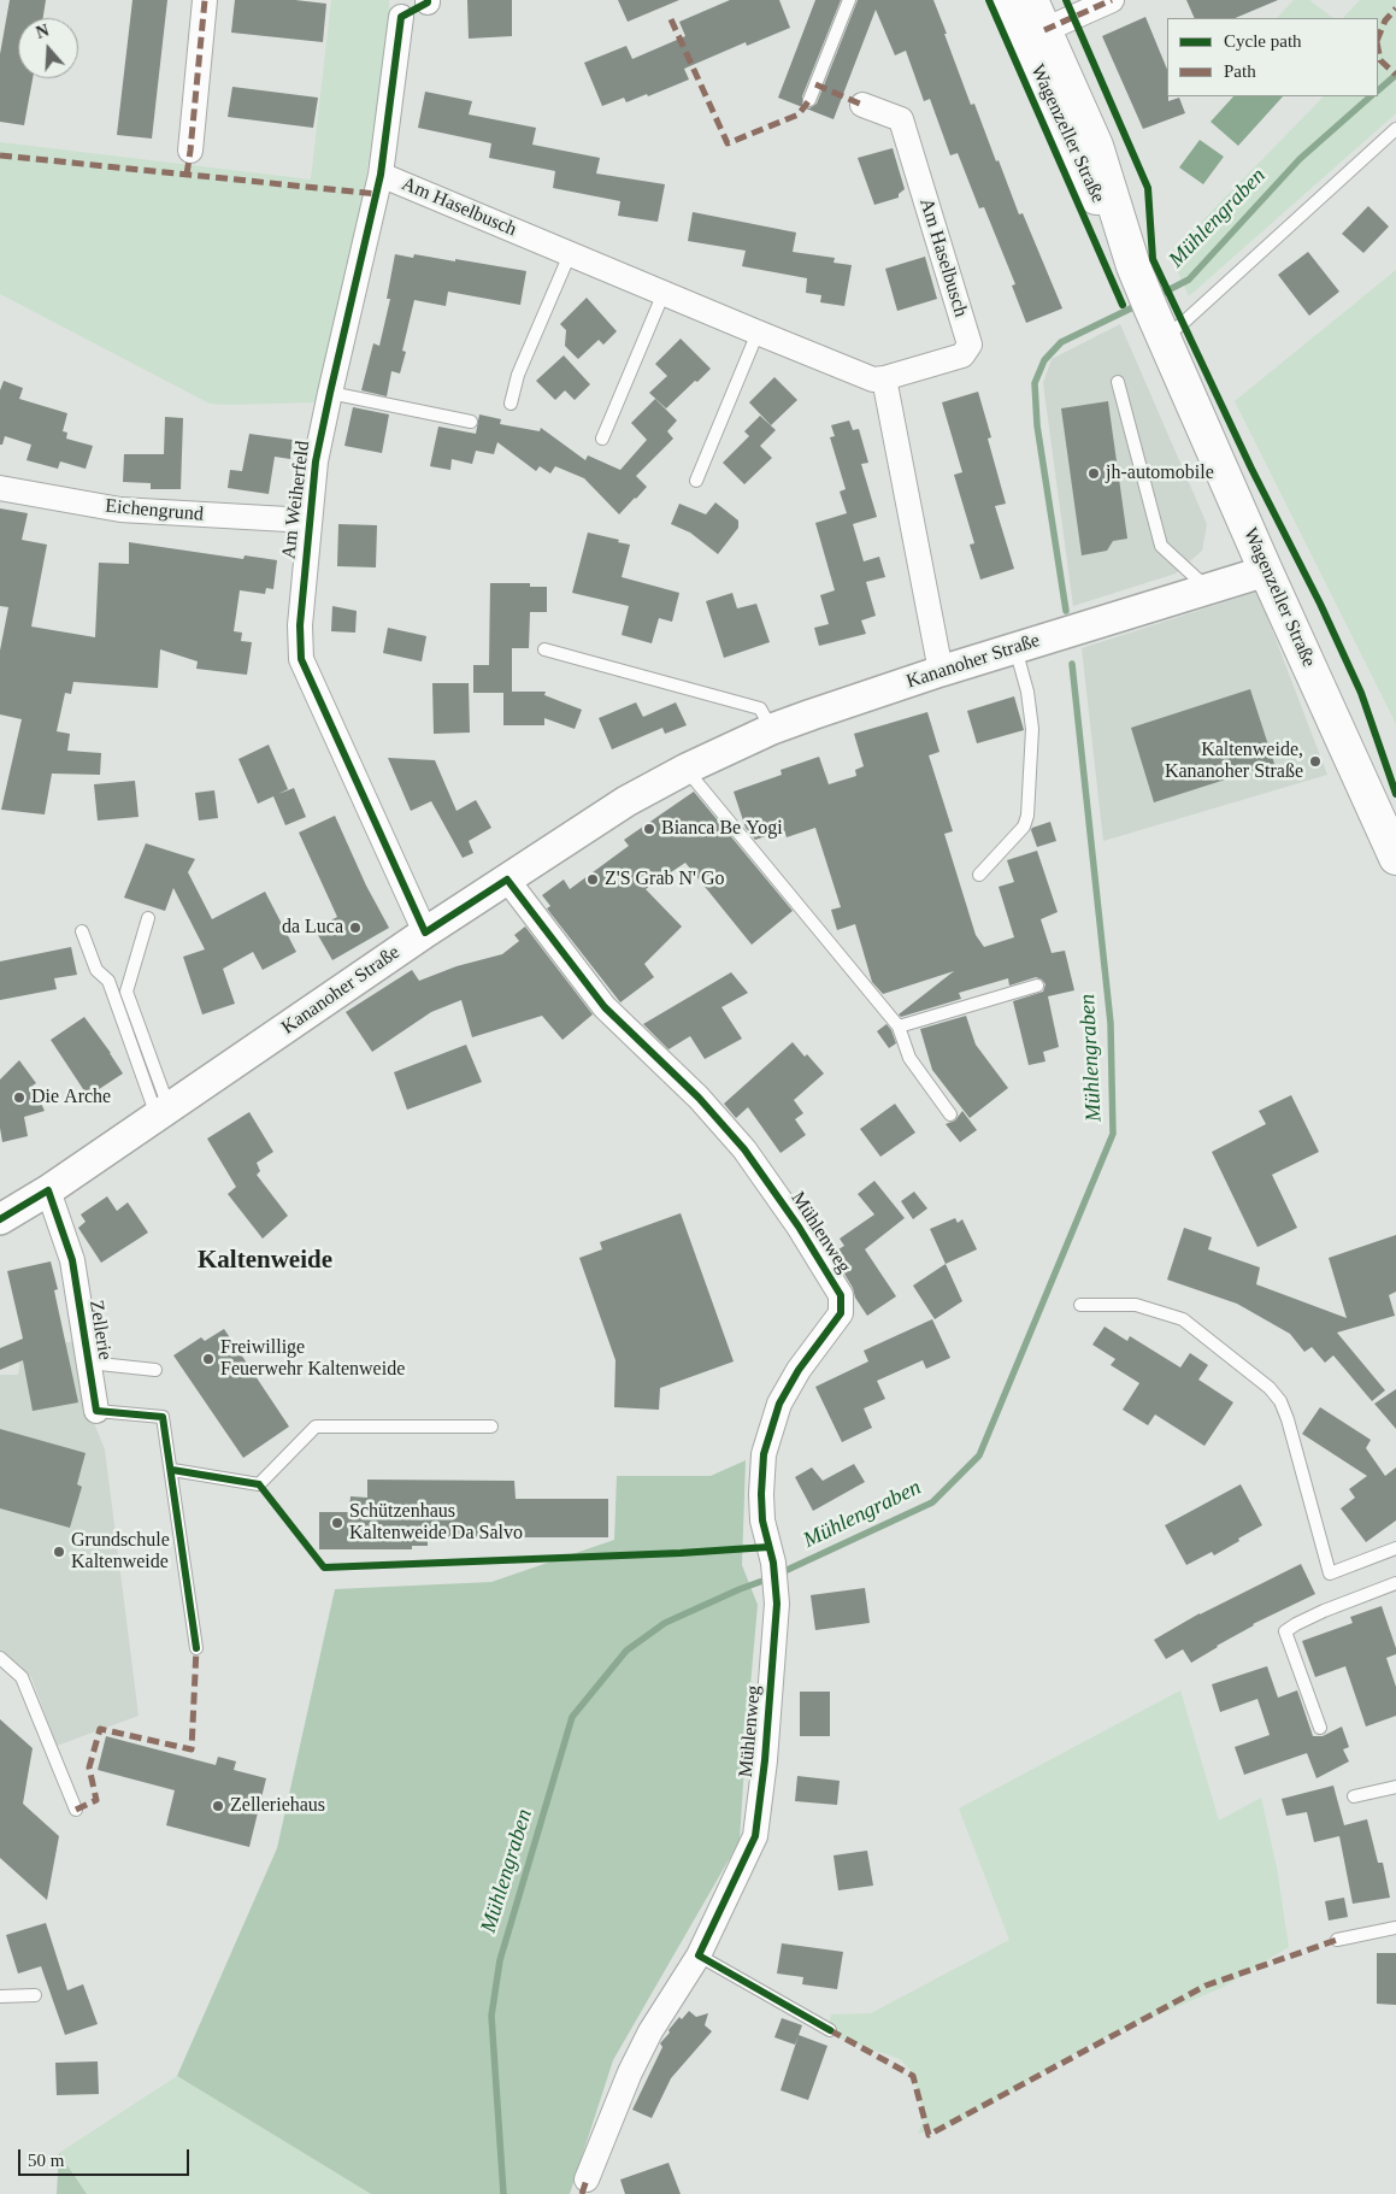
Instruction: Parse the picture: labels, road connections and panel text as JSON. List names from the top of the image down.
{
  "streets": {
    "main road": ["Wagenzeller Straße"],
    "street": [
      "Am Haselbusch",
      "Am Weiherfeld",
      "Eichengrund",
      "Kananoher Straße",
      "Mühlenweg",
      "Zellerie"
    ]
  },
  "crossings": [
    ["Wagenzeller Straße", "Kananoher Straße"],
    ["Am Haselbusch", "Am Weiherfeld"],
    ["Am Weiherfeld", "Eichengrund"],
    ["Am Weiherfeld", "Kananoher Straße"],
    ["Kananoher Straße", "Mühlenweg"],
    ["Kananoher Straße", "Zellerie"]
  ],
  "districts": ["Kaltenweide"],
  "water": ["Mühlengraben"],
  "places": [
    "jh-automobile",
    "Kaltenweide, Kananoher Straße",
    "Bianca Be Yogi",
    "Z'S Grab N' Go",
    "da Luca",
    "Die Arche",
    "Freiwillige Feuerwehr Kaltenweide",
    "Schützenhaus Kaltenweide Da Salvo",
    "Grundschule Kaltenweide",
    "Zelleriehaus"
  ],
  "legend": ["Cycle path", "Path"],
  "scale_bar": "50 m",
  "north": "top"
}
